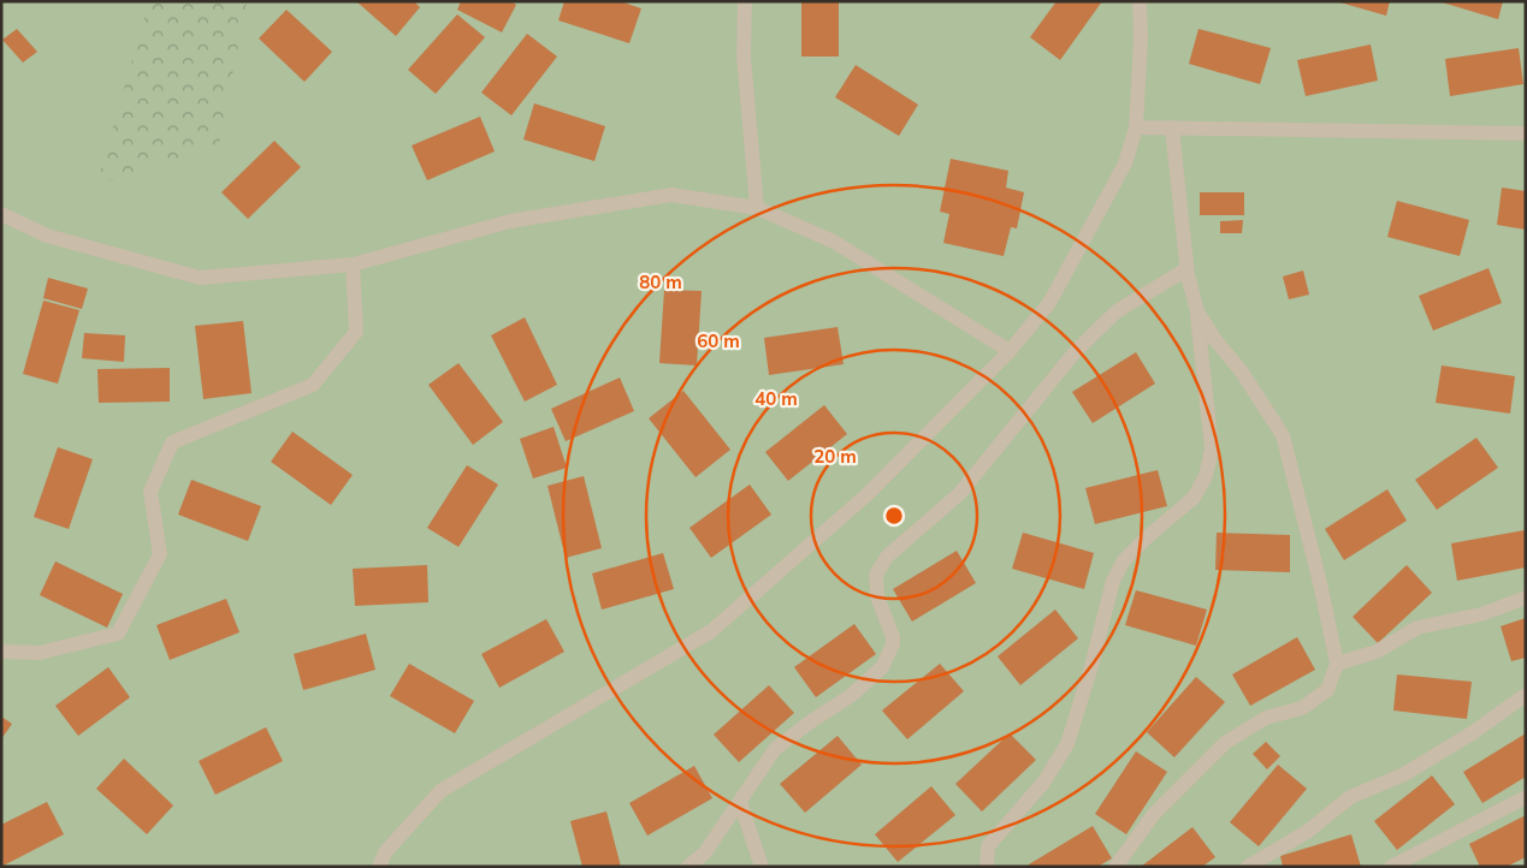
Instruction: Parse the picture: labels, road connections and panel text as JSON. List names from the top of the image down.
{
  "rings": [
    "80 m",
    "60 m",
    "40 m",
    "20 m"
  ]
}
